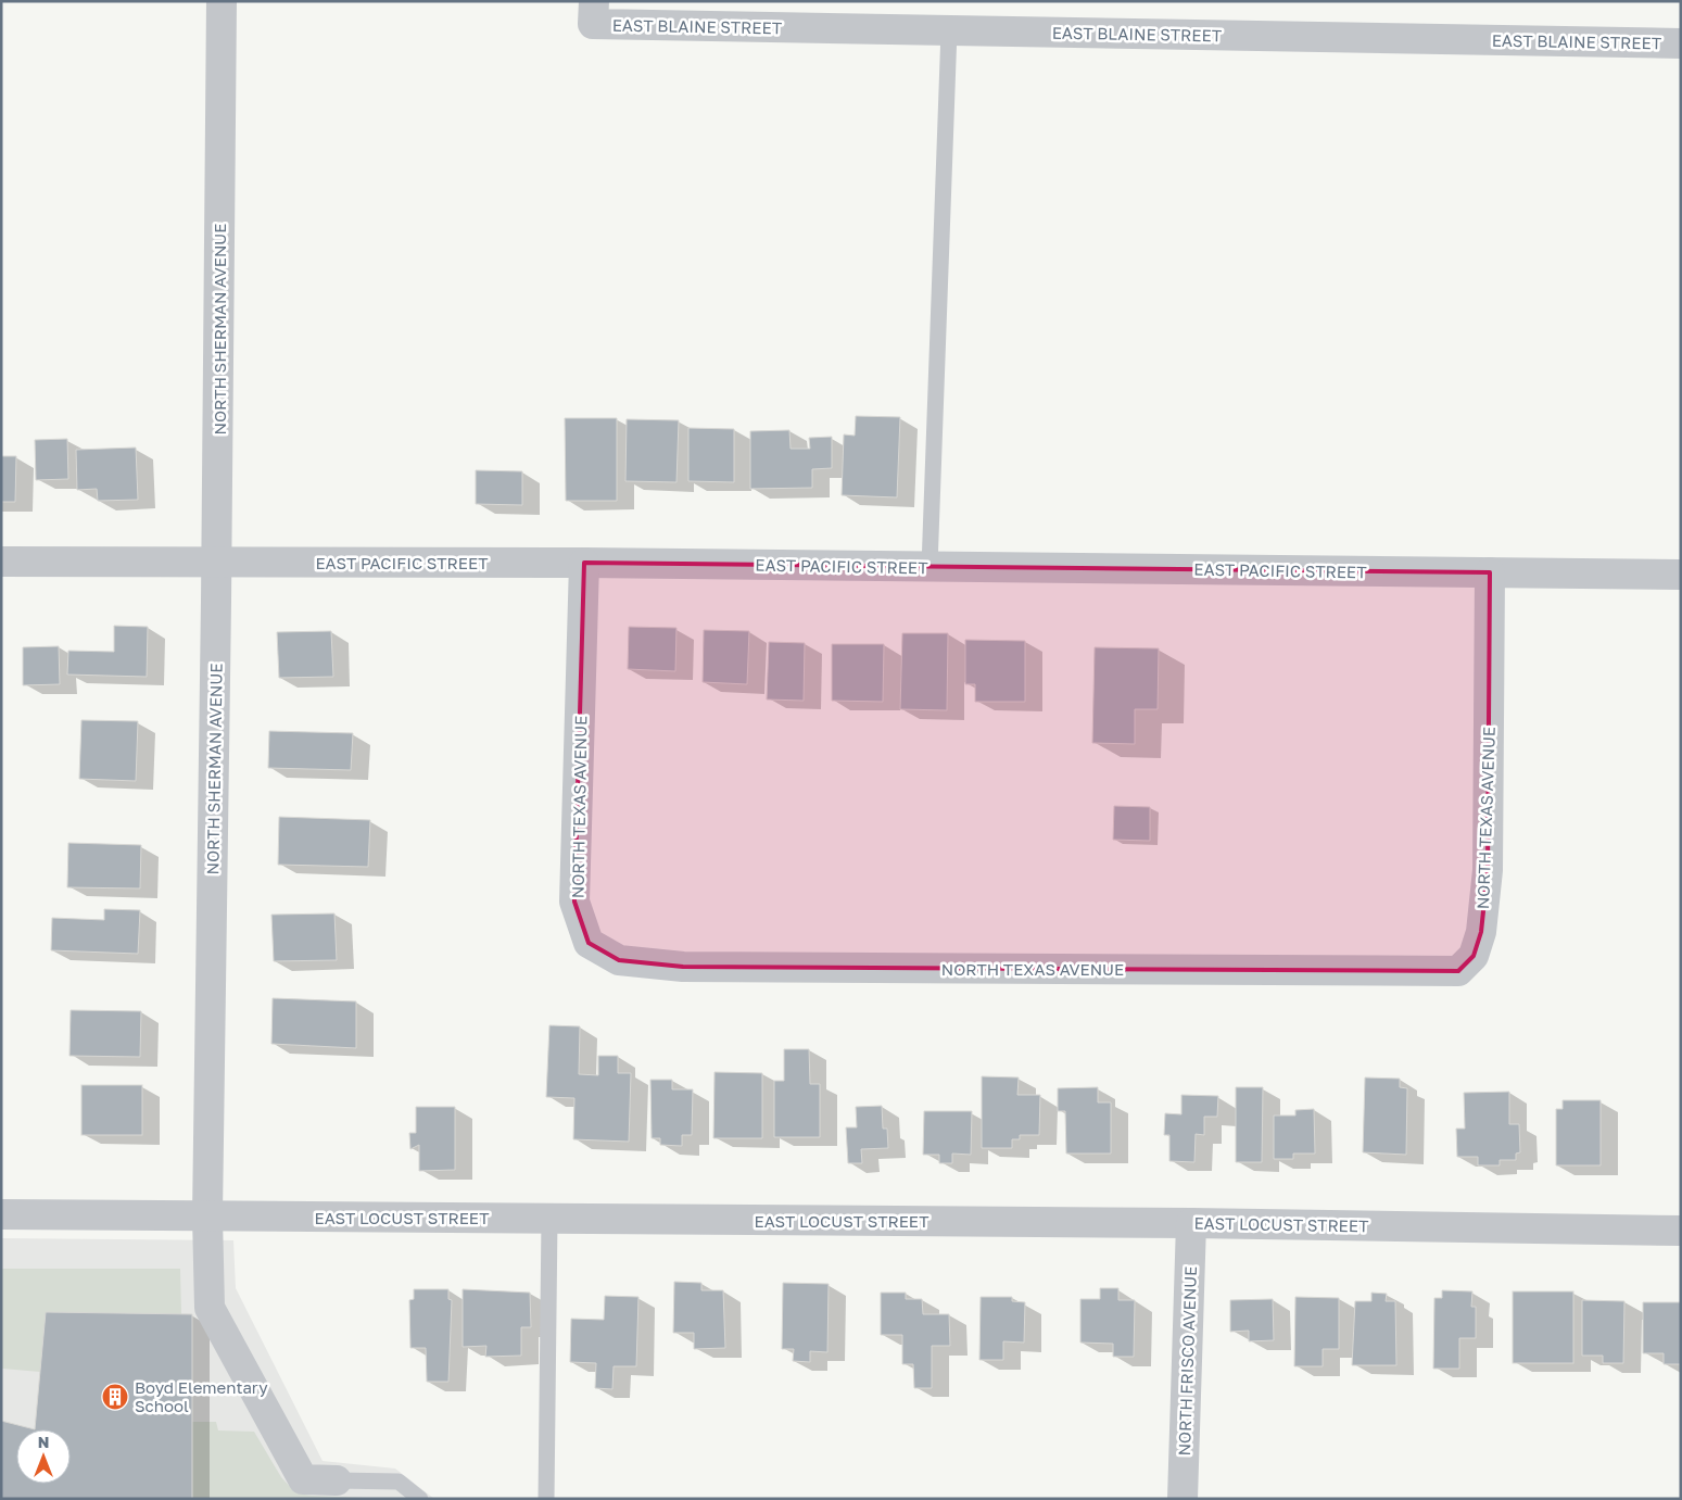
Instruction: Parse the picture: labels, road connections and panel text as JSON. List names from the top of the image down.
{
  "streets": {
    "street": [
      "EAST BLAINE STREET",
      "NORTH SHERMAN AVENUE",
      "EAST PACIFIC STREET",
      "NORTH TEXAS AVENUE",
      "EAST LOCUST STREET",
      "NORTH FRISCO AVENUE"
    ]
  },
  "crossings": [
    ["NORTH SHERMAN AVENUE", "EAST PACIFIC STREET"],
    ["NORTH SHERMAN AVENUE", "EAST LOCUST STREET"],
    ["EAST PACIFIC STREET", "NORTH TEXAS AVENUE"],
    ["EAST LOCUST STREET", "NORTH FRISCO AVENUE"]
  ],
  "places": {
    "building": ["Boyd Elementary School"]
  },
  "north": "top"
}
